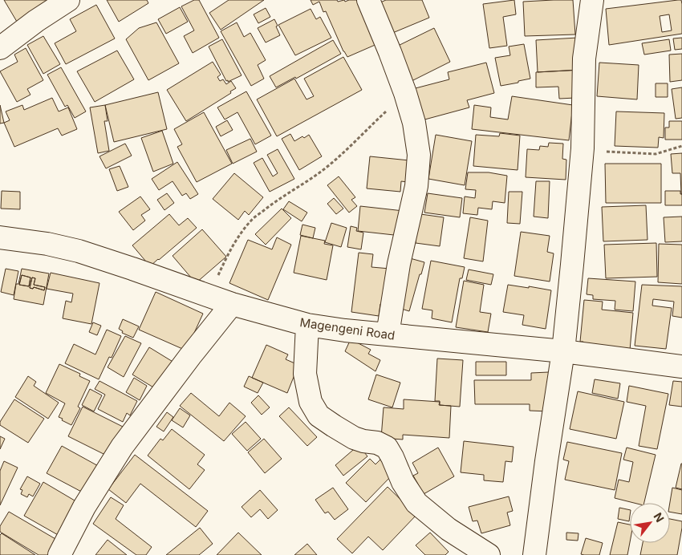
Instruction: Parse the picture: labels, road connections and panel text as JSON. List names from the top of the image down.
{
  "streets": {
    "street": ["Magengeni Road"]
  },
  "north": "top right"
}
